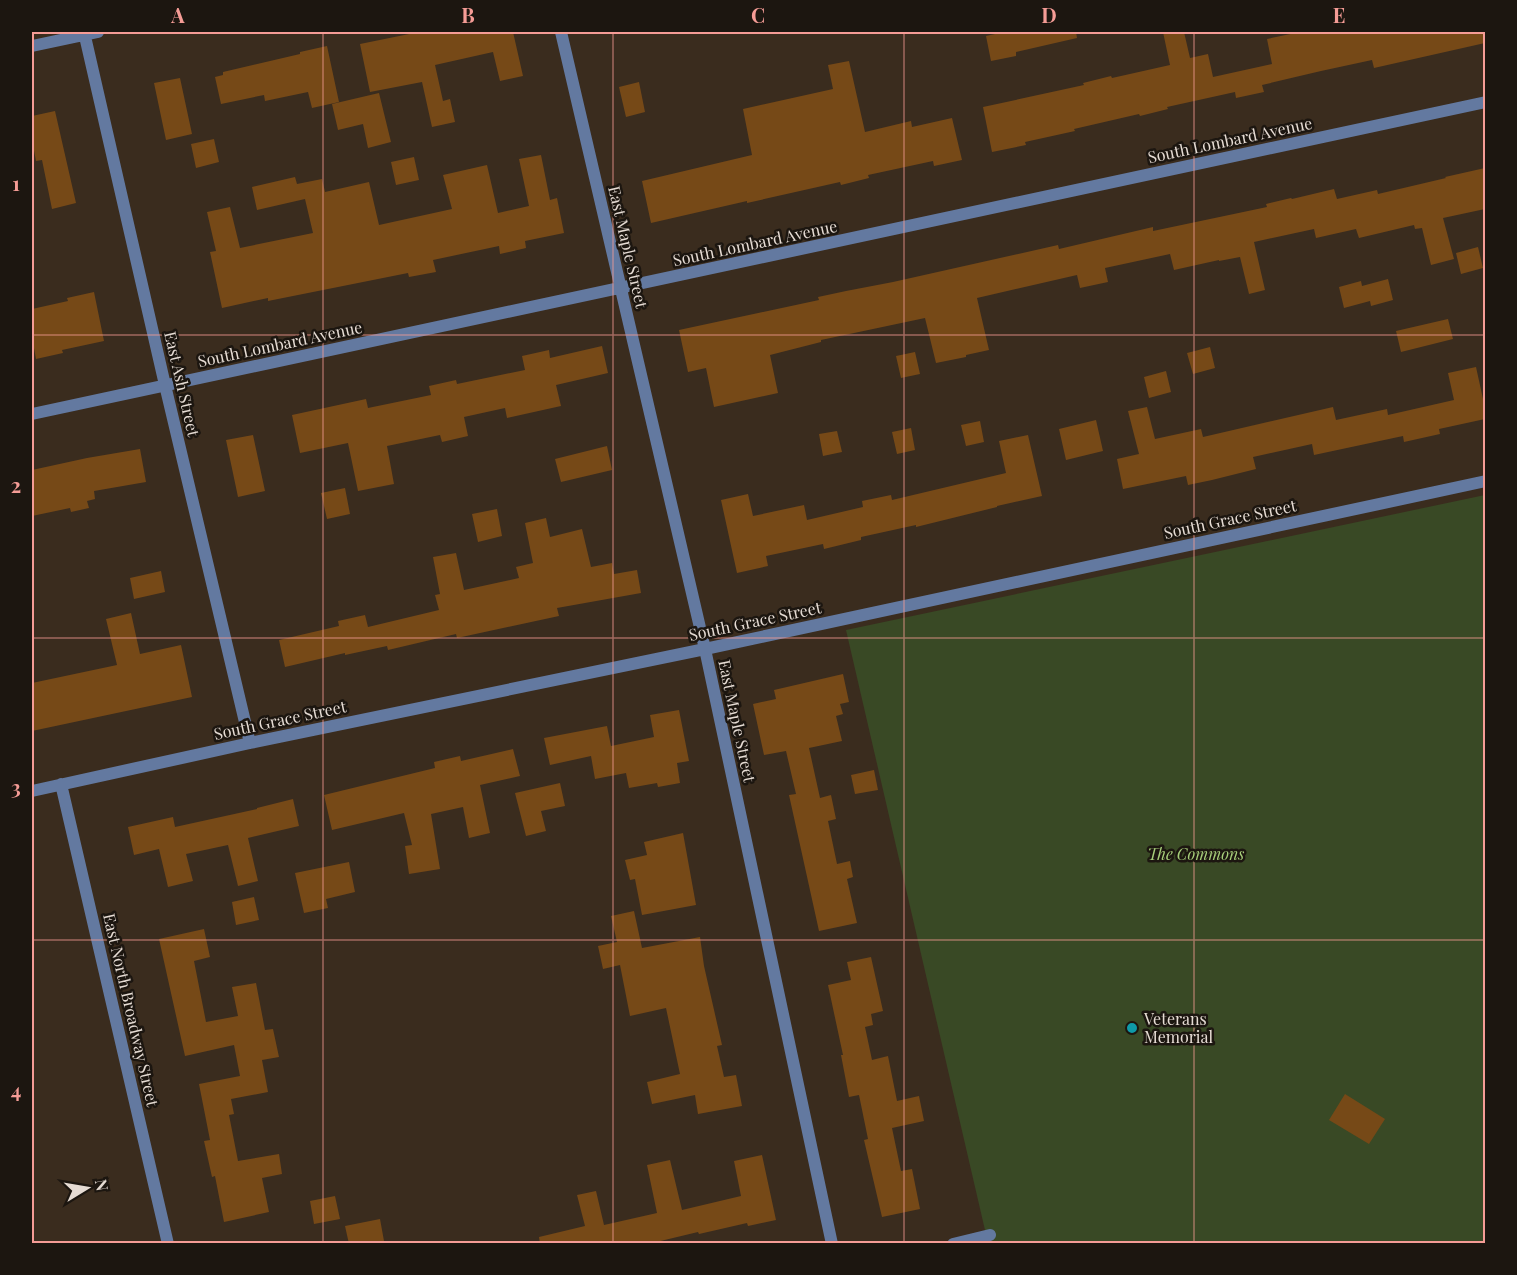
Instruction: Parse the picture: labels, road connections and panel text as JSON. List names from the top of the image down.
{
  "streets": {
    "street": [
      "South Lombard Avenue",
      "East Maple Street",
      "East Ash Street",
      "South Grace Street",
      "East North Broadway Street"
    ]
  },
  "crossings": [
    ["South Lombard Avenue", "East Maple Street"],
    ["South Lombard Avenue", "East Ash Street"],
    ["East Maple Street", "South Grace Street"],
    ["East Ash Street", "South Grace Street"],
    ["South Grace Street", "East North Broadway Street"]
  ],
  "parks": ["The Commons"],
  "places": ["Veterans Memorial"],
  "north": "right",
  "grid": {
    "columns": [
      "A",
      "B",
      "C",
      "D",
      "E"
    ],
    "rows": [
      "1",
      "2",
      "3",
      "4"
    ]
  }
}
